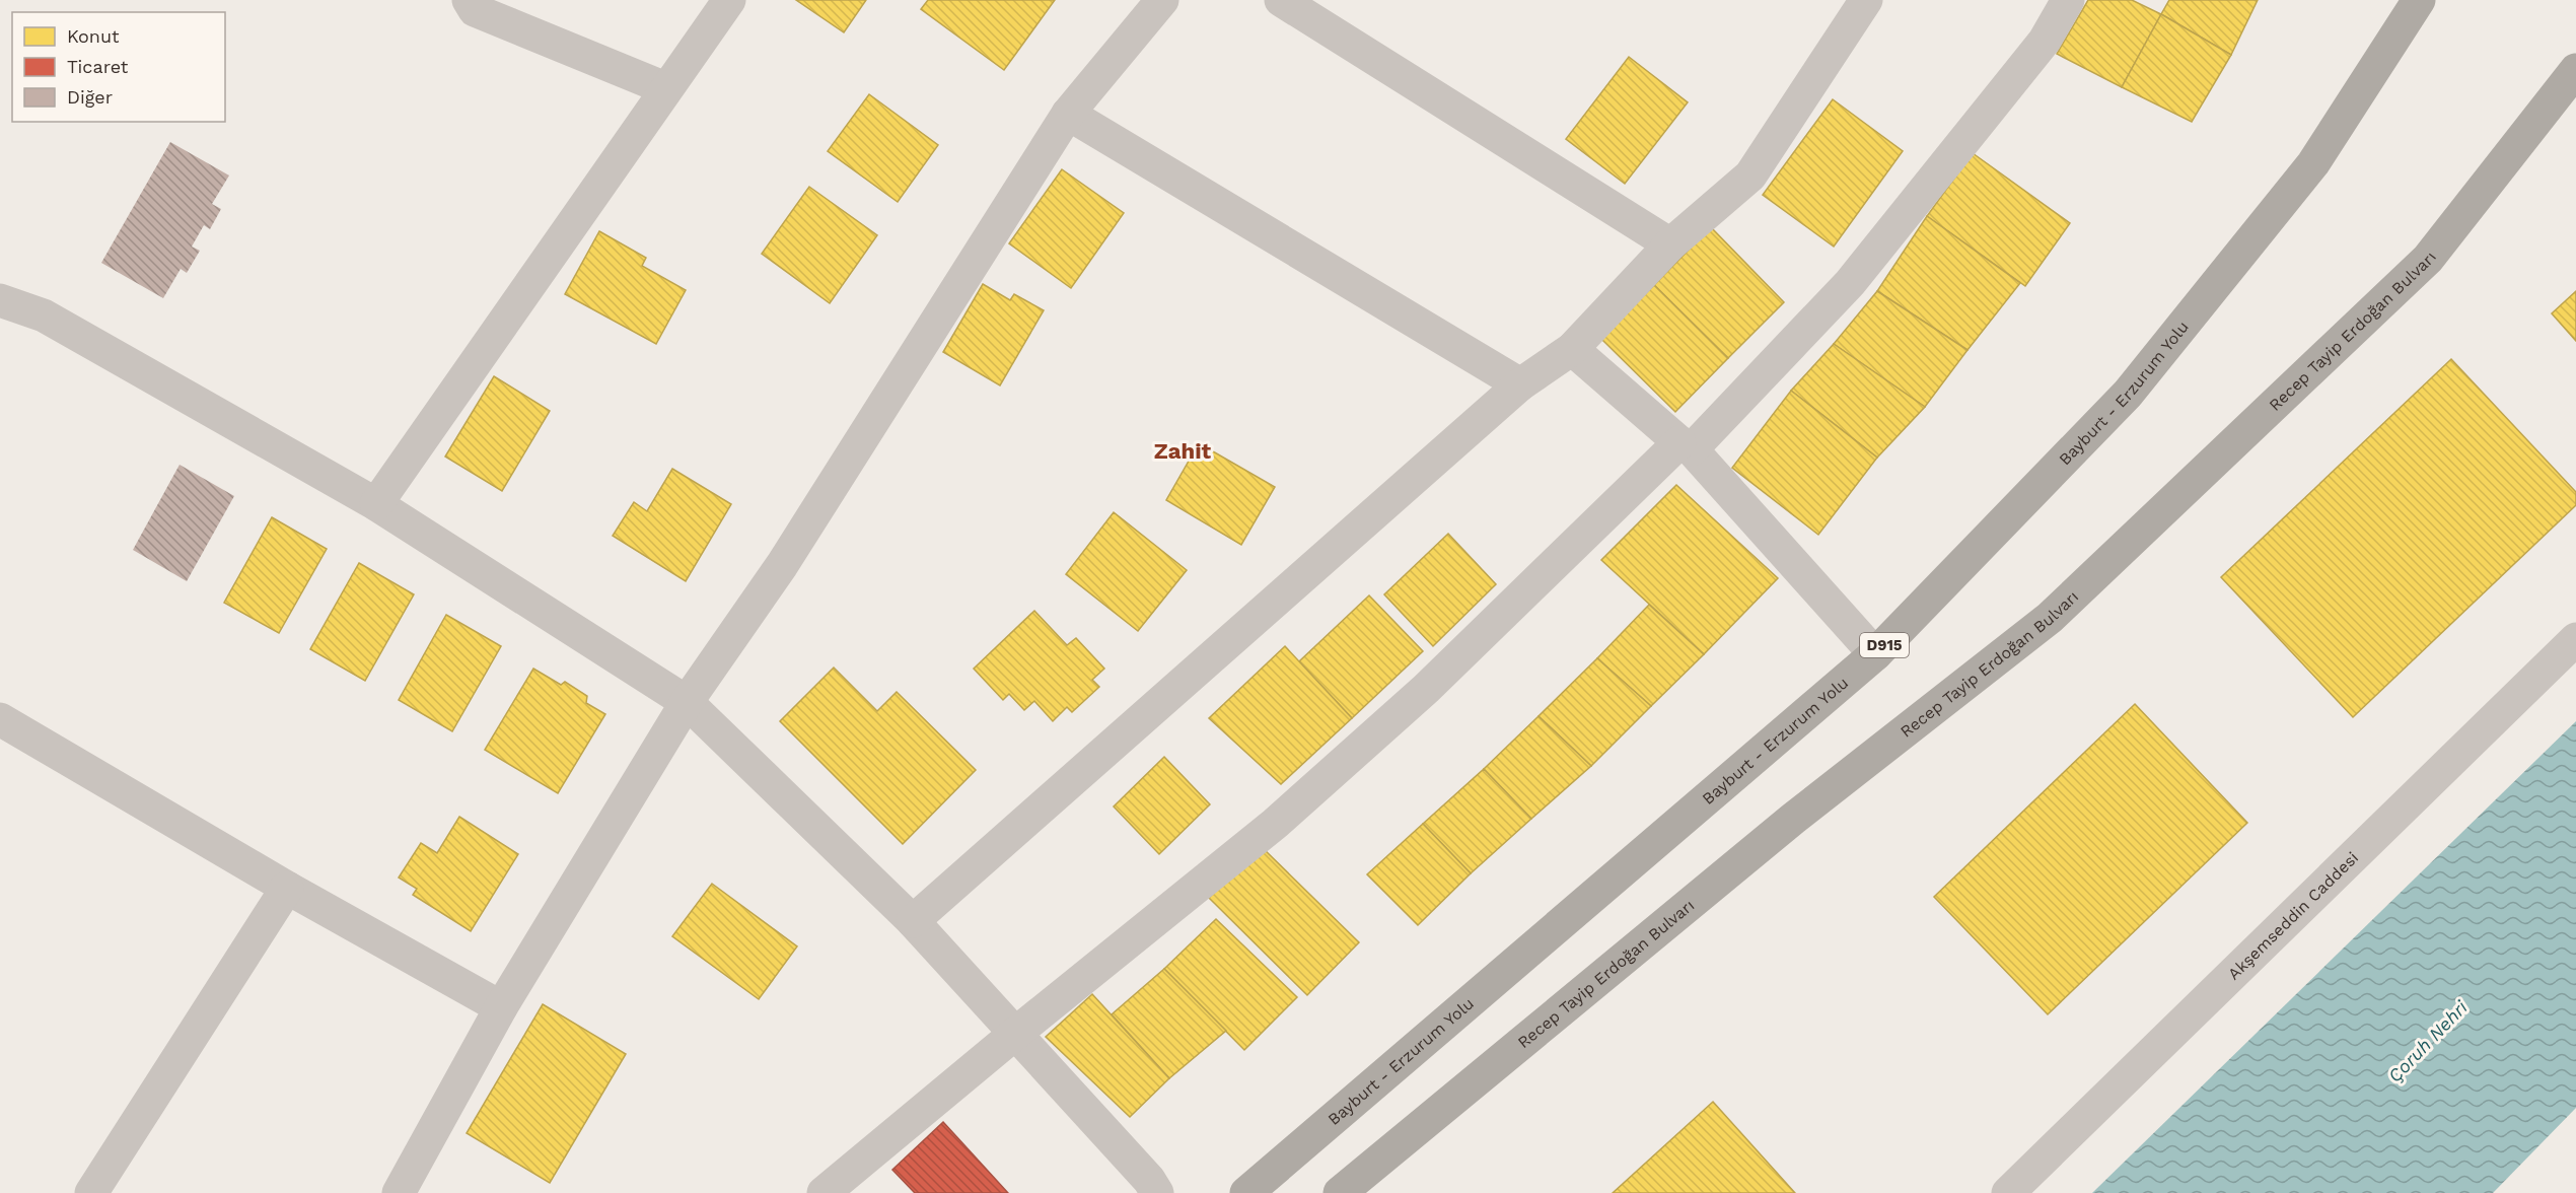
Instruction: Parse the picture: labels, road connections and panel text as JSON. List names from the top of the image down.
{
  "streets": {
    "highway": ["Recep Tayip Erdoğan Bulvarı", "Bayburt - Erzurum Yolu", "D915"],
    "street": ["Akşemseddin Caddesi"]
  },
  "districts": ["Zahit"],
  "water": ["Çoruh Nehri"],
  "legend": ["Konut", "Ticaret", "Diğer"]
}
